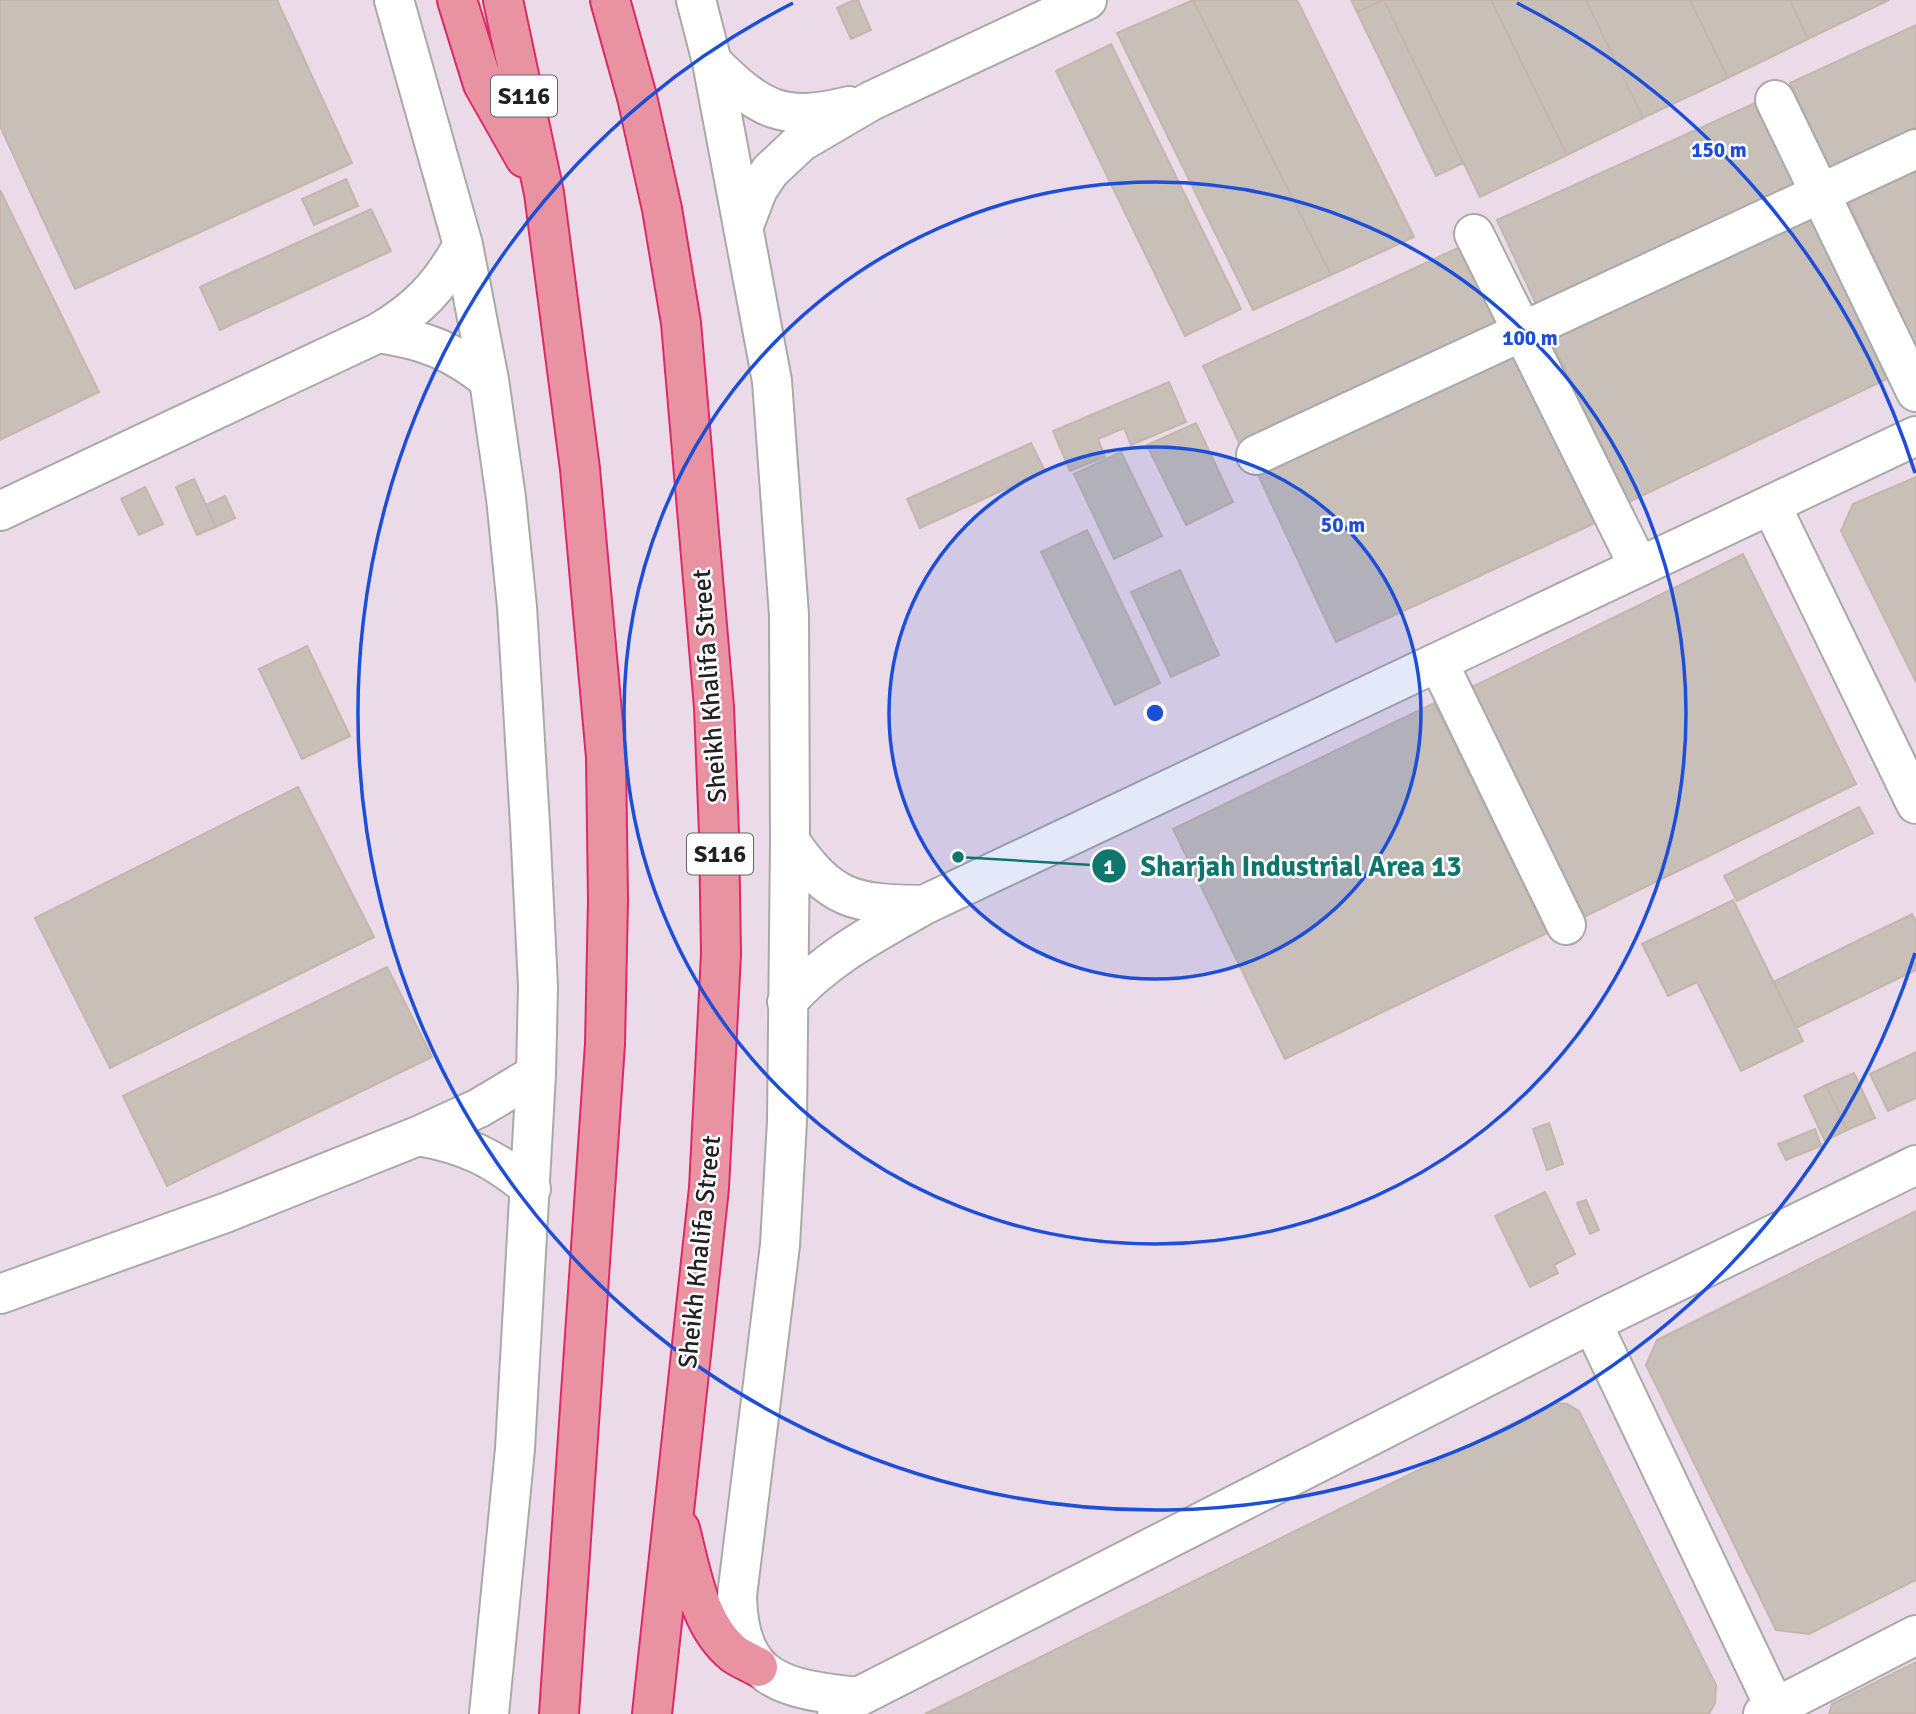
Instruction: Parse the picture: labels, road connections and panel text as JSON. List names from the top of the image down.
{
  "streets": {
    "highway": ["S116", "Sheikh Khalifa Street"]
  },
  "places": ["Sharjah Industrial Area 13"],
  "rings": ["150 m", "100 m", "50 m"]
}
